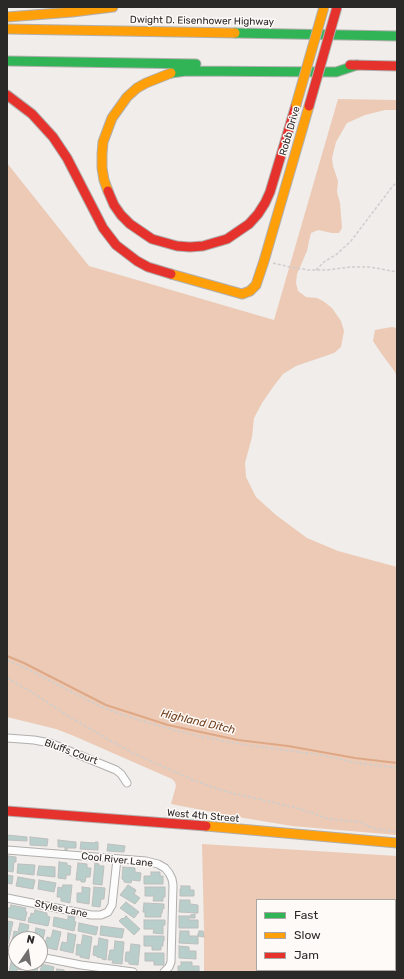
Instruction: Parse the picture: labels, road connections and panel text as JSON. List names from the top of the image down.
{
  "streets": {
    "main road": ["Dwight D. Eisenhower Highway", "Robb Drive", "West 4th Street"],
    "street": ["Bluffs Court", "Cool River Lane", "Styles Lane"]
  },
  "crossings": [
    ["Cool River Lane", "Styles Lane"]
  ],
  "water": ["Highland Ditch"],
  "legend": ["Fast", "Slow", "Jam"],
  "north": "top"
}
